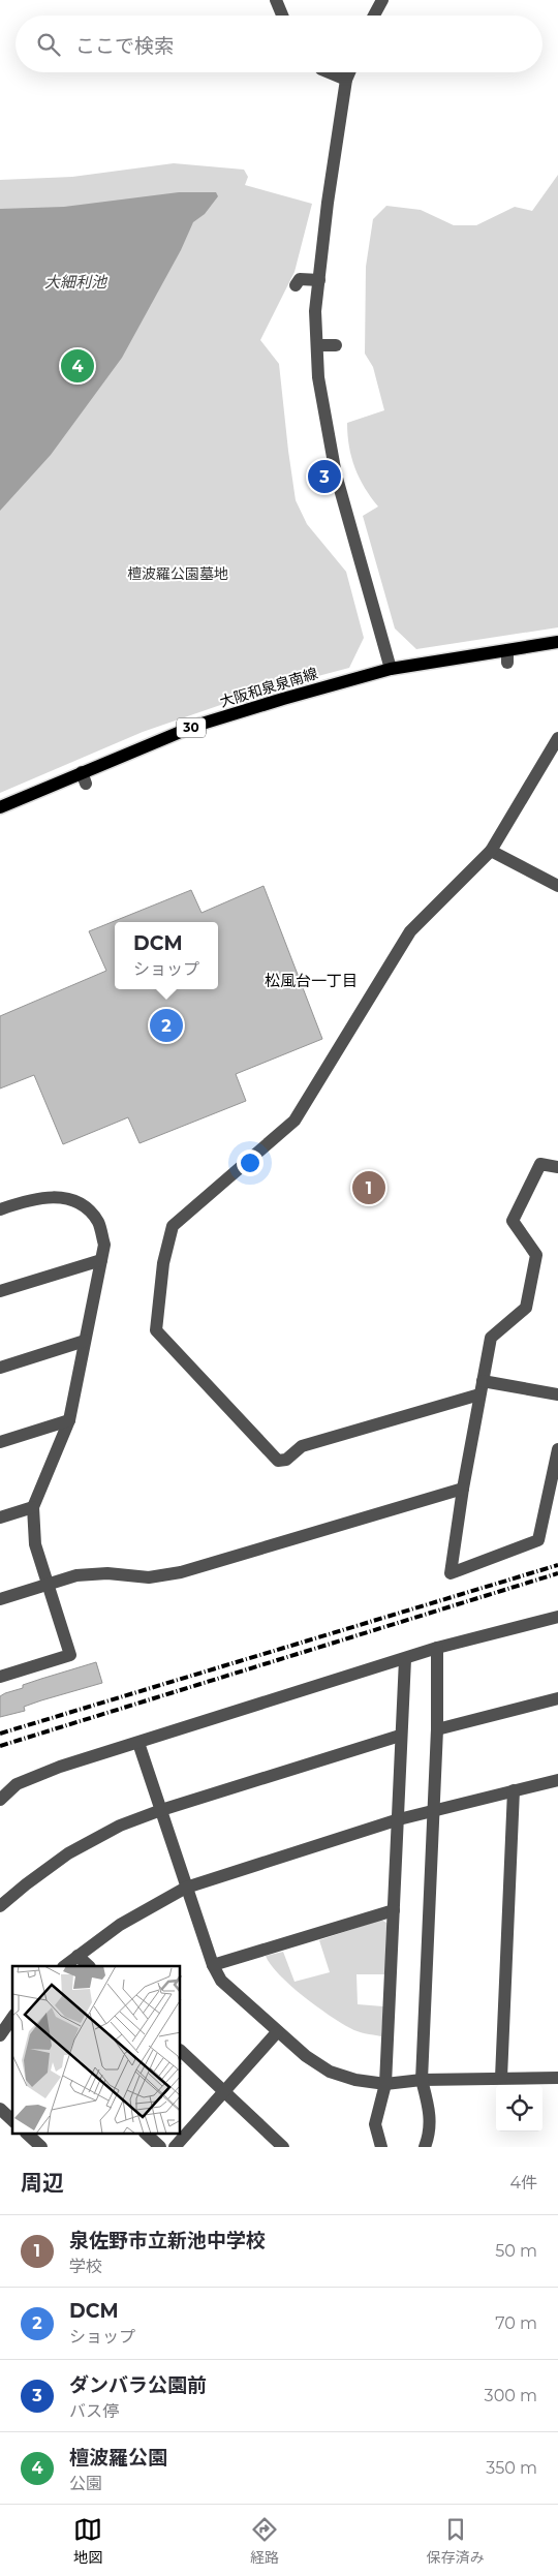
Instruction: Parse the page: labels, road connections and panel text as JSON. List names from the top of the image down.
{
  "streets": {
    "main road": ["大阪和泉泉南線", "30"]
  },
  "districts": ["松風台一丁目"],
  "water": ["大細利池"],
  "parks": ["檀波羅公園墓地"],
  "page": {
    "search": "ここで検索",
    "pins": [
      "4",
      "3",
      "2",
      "1"
    ],
    "popup": ["DCM", "ショップ"],
    "heading": ["周辺", "4件"],
    "list": [
      {
        "mark": "1",
        "name": "泉佐野市立新池中学校",
        "note": "学校",
        "value": "50 m"
      },
      {
        "mark": "2",
        "name": "DCM",
        "note": "ショップ",
        "value": "70 m"
      },
      {
        "mark": "3",
        "name": "ダンバラ公園前",
        "note": "バス停",
        "value": "300 m"
      },
      {
        "mark": "4",
        "name": "檀波羅公園",
        "note": "公園",
        "value": "350 m"
      }
    ],
    "nav": ["地図", "経路", "保存済み"]
  }
}
